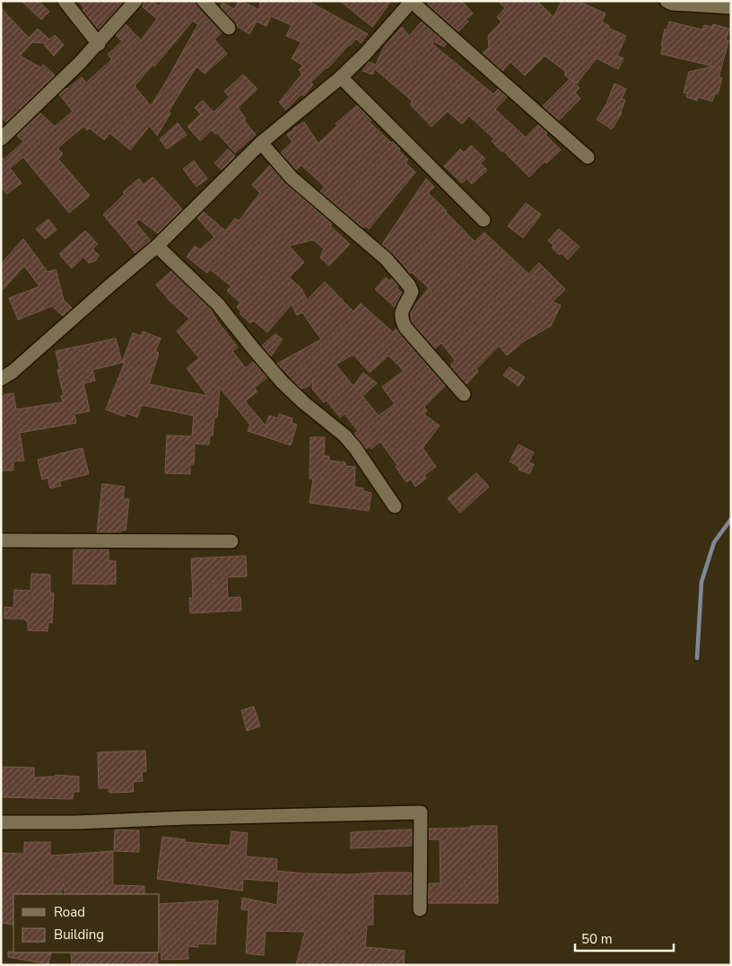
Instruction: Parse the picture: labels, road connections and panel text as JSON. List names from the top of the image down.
{
  "legend": ["Road", "Building"],
  "scale_bar": "50 m"
}
